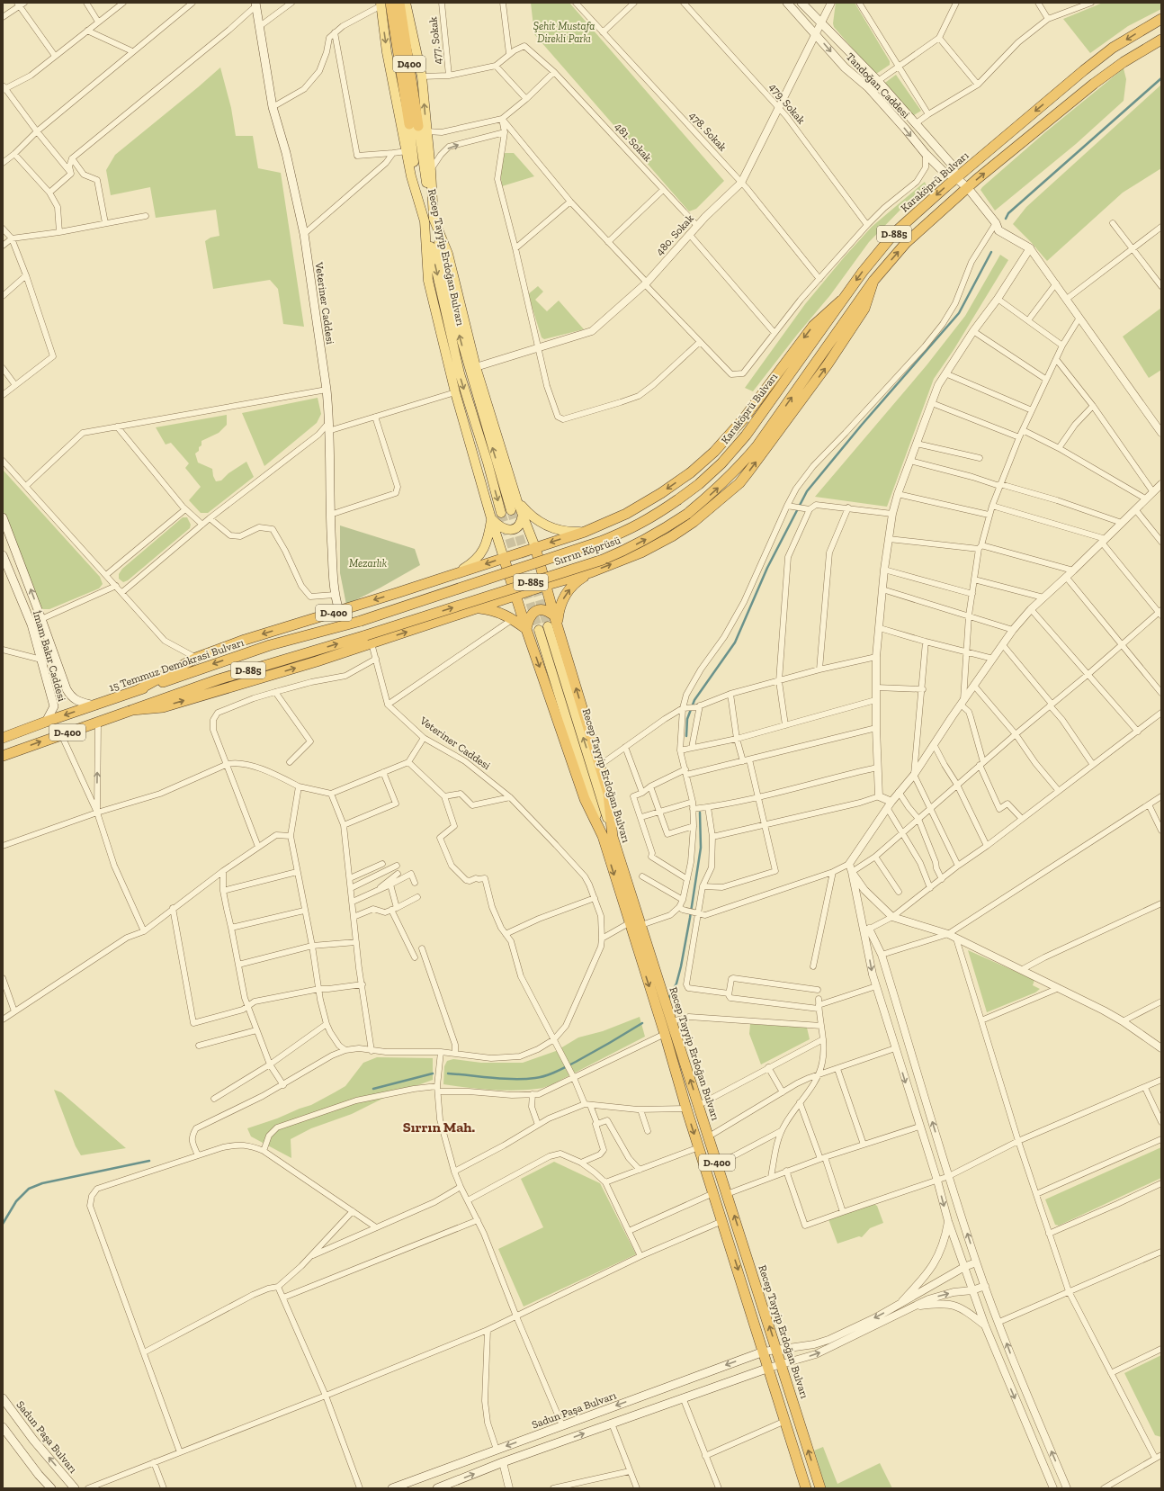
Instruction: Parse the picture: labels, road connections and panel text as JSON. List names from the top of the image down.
{
  "streets": {
    "highway": [
      "D400",
      "Karaköprü Bulvarı",
      "D-885",
      "Recep Tayyip Erdoğan Bulvarı",
      "Sırrın Köprüsü",
      "D-400",
      "15 Temmuz Demokrasi Bulvarı"
    ],
    "main road": [
      "Tandoğan Caddesi",
      "Veteriner Caddesi",
      "İmam Bakır Caddesi",
      "Sadun Paşa Bulvarı"
    ],
    "street": [
      "477. Sokak",
      "479. Sokak",
      "478. Sokak",
      "481. Sokak",
      "480. Sokak"
    ]
  },
  "crossings": [
    ["Tandoğan Caddesi", "Karaköprü Bulvarı"],
    ["Tandoğan Caddesi", "D-885"],
    ["Tandoğan Caddesi", "480. Sokak"],
    ["479. Sokak", "480. Sokak"],
    ["478. Sokak", "480. Sokak"],
    ["481. Sokak", "480. Sokak"],
    ["Karaköprü Bulvarı", "Sırrın Köprüsü"],
    ["D-885", "Sırrın Köprüsü"],
    ["D-885", "D-400"],
    ["Recep Tayyip Erdoğan Bulvarı", "D-400"],
    ["Recep Tayyip Erdoğan Bulvarı", "Sadun Paşa Bulvarı"],
    ["Veteriner Caddesi", "D-400"],
    ["Sırrın Köprüsü", "15 Temmuz Demokrasi Bulvarı"],
    ["D-400", "15 Temmuz Demokrasi Bulvarı"],
    ["İmam Bakır Caddesi", "15 Temmuz Demokrasi Bulvarı"]
  ],
  "districts": ["Sırrın Mah."],
  "parks": ["Şehit Mustafa Direkli Parkı", "Mezarlık"]
}
